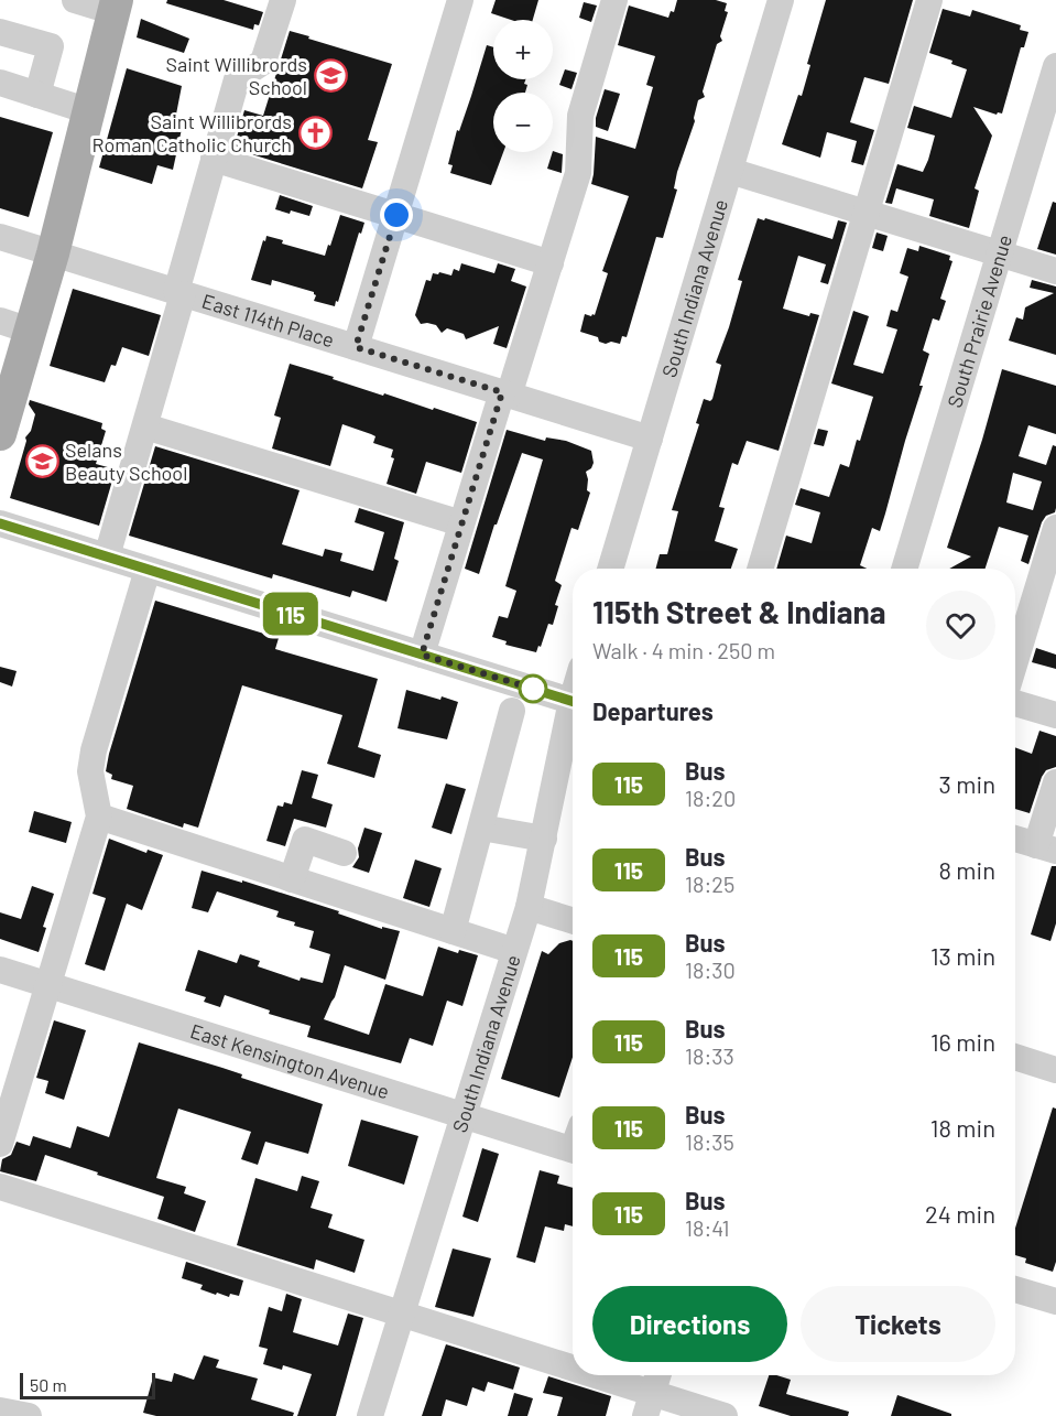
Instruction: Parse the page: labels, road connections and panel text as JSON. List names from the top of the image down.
{
  "streets": {
    "street": [
      "South Indiana Avenue",
      "East 114th Place",
      "South Prairie Avenue",
      "East Kensington Avenue"
    ]
  },
  "crossings": [
    ["South Indiana Avenue", "East 114th Place"],
    ["South Indiana Avenue", "East Kensington Avenue"]
  ],
  "places": {
    "school or university": ["Saint Willibrords School", "Selans Beauty School"],
    "church": ["Saint Willibrords Roman Catholic Church"]
  },
  "lines": ["bus line 115"],
  "scale_bar": "50 m",
  "page": {
    "on_map": "115",
    "map_buttons": ["+", "−"],
    "heading": [
      ["115th Street & Indiana", "Walk · 4 min · 250 m"],
      "Departures"
    ],
    "list": [
      {
        "mark": "115",
        "name": "Bus",
        "note": "18:20",
        "value": "3 min"
      },
      {
        "mark": "115",
        "name": "Bus",
        "note": "18:25",
        "value": "8 min"
      },
      {
        "mark": "115",
        "name": "Bus",
        "note": "18:30",
        "value": "13 min"
      },
      {
        "mark": "115",
        "name": "Bus",
        "note": "18:33",
        "value": "16 min"
      },
      {
        "mark": "115",
        "name": "Bus",
        "note": "18:35",
        "value": "18 min"
      },
      {
        "mark": "115",
        "name": "Bus",
        "note": "18:41",
        "value": "24 min"
      }
    ],
    "buttons": ["Directions", "Tickets"],
    "scale": "50 m"
  }
}
